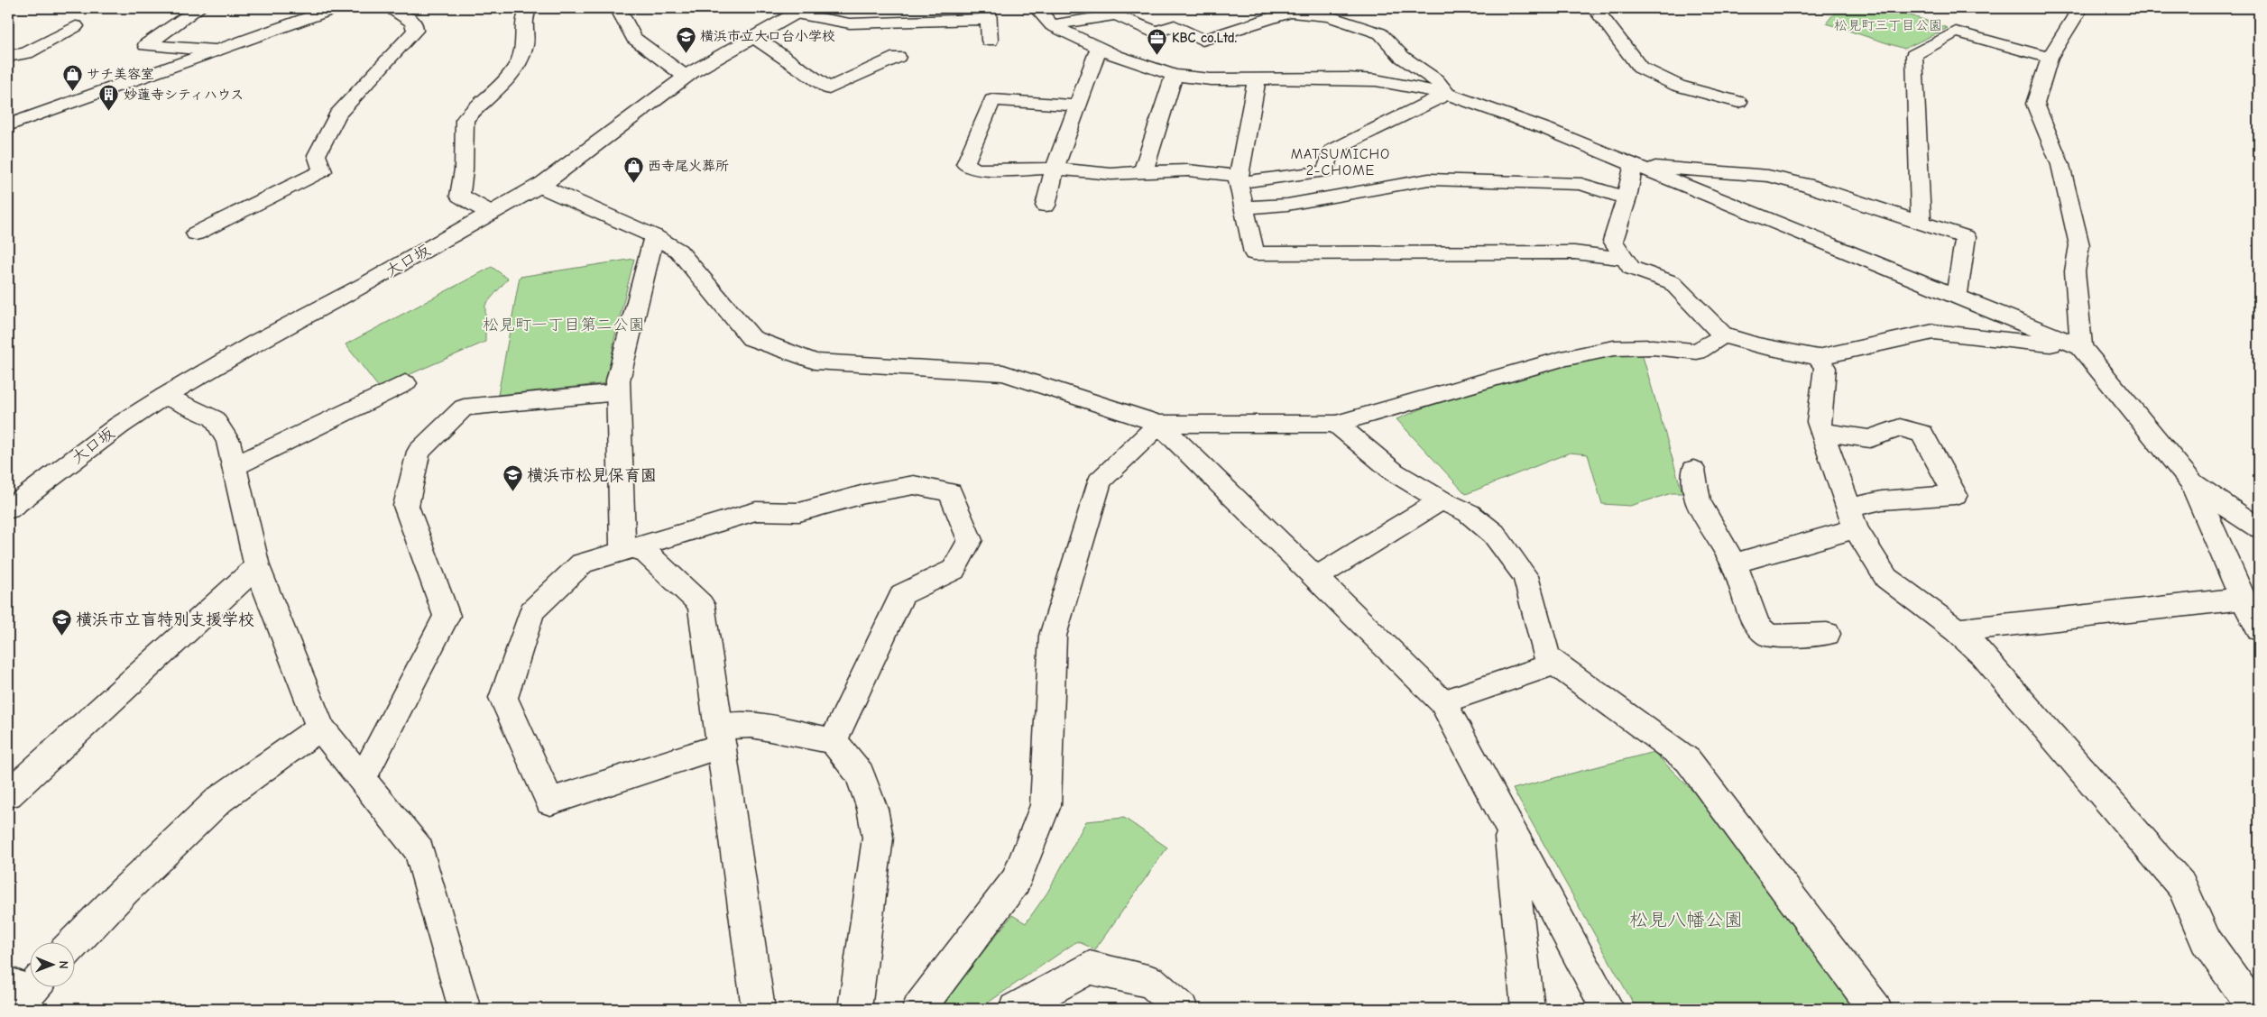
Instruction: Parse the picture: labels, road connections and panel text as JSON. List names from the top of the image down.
{
  "streets": {
    "street": ["大口坂"]
  },
  "districts": ["MATSUMICHO 2-CHOME"],
  "parks": ["松見町三丁目公園", "松見町一丁目第二公園", "松見八幡公園"],
  "places": {
    "school or university": ["横浜市立大口台小学校", "横浜市松見保育園", "横浜市立盲特別支援学校"],
    "office": ["KBC co.Ltd."],
    "shop": ["サチ美容室", "西寺尾火葬所"],
    "building": ["妙蓮寺シティハウス"]
  },
  "north": "right"
}
